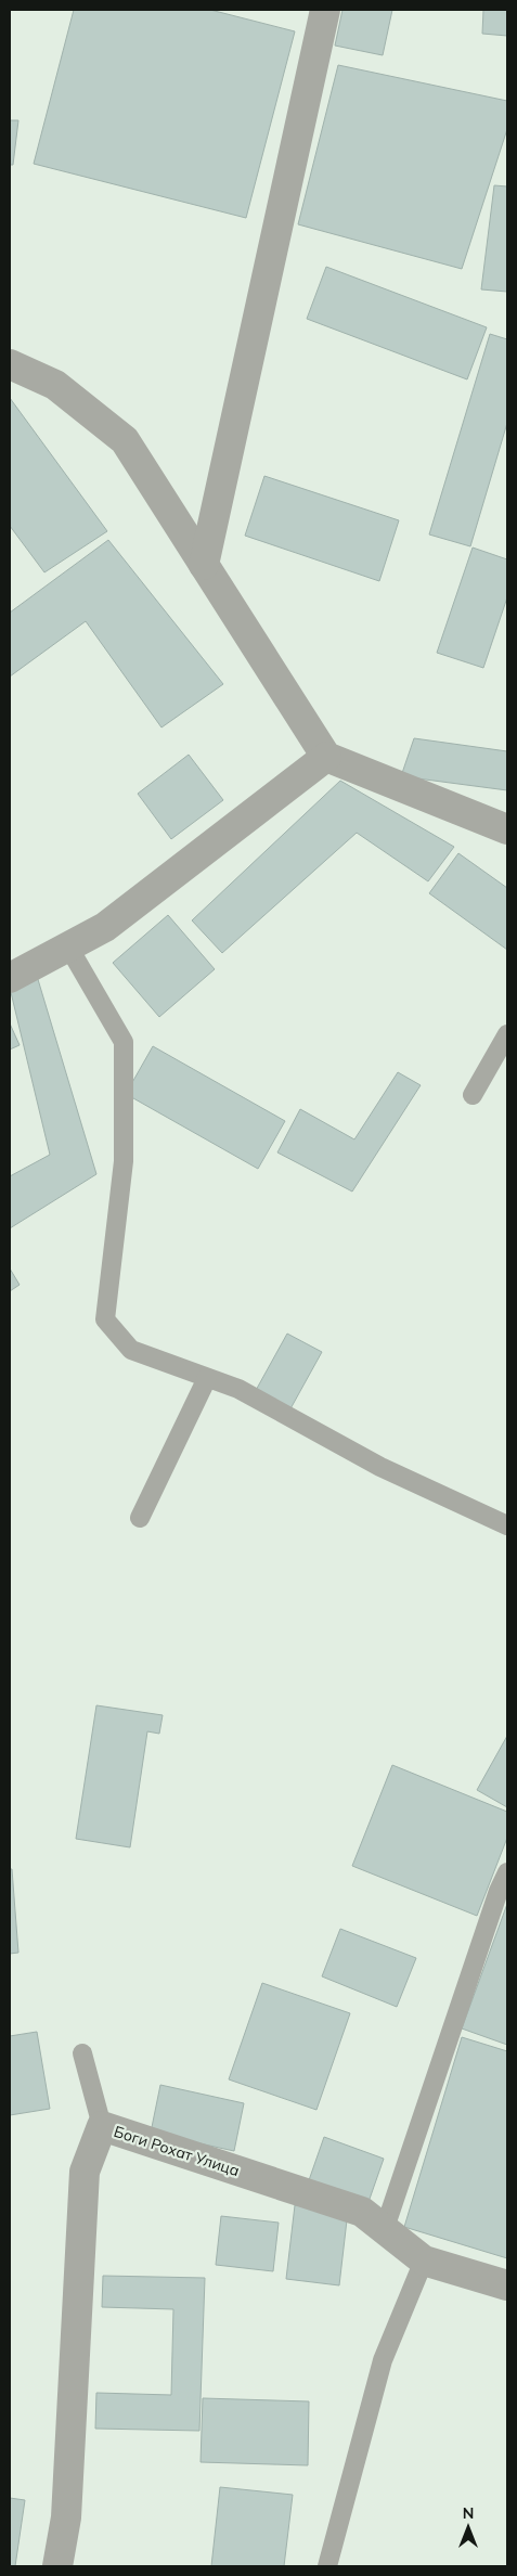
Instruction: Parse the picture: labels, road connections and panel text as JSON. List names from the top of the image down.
{
  "streets": {
    "street": ["Боги Рохат Улица"]
  },
  "north": "top"
}
